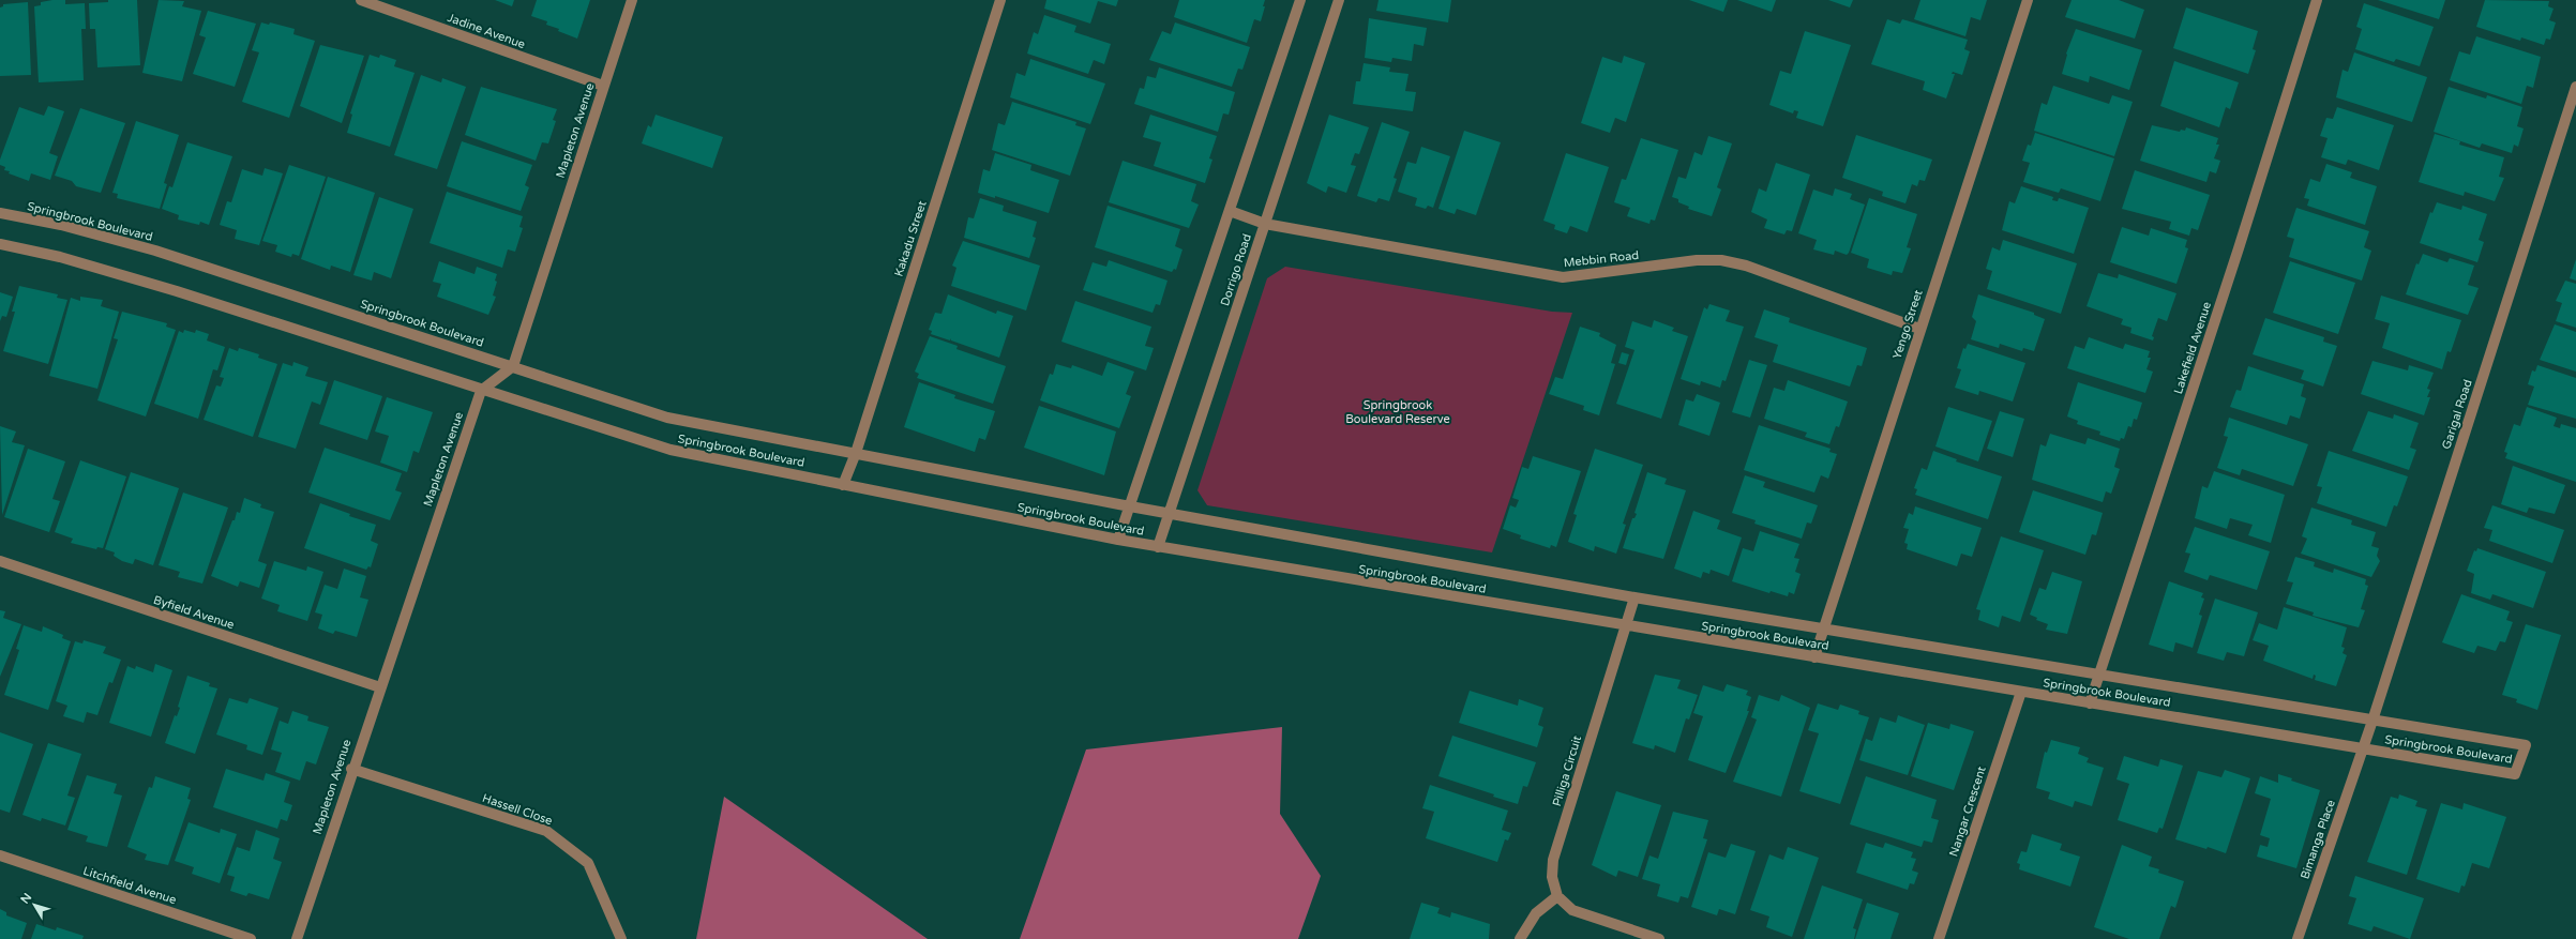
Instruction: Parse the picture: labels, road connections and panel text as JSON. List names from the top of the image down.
{
  "streets": {
    "street": [
      "Jadine Avenue",
      "Mapleton Avenue",
      "Springbrook Boulevard",
      "Kakadu Street",
      "Mebbin Road",
      "Dorrigo Road",
      "Yengo Street",
      "Lakefield Avenue",
      "Garigal Road",
      "Byfield Avenue",
      "Pilliga Circuit",
      "Hassell Close",
      "Nangar Crescent",
      "Bimanga Place",
      "Litchfield Avenue"
    ]
  },
  "crossings": [
    ["Jadine Avenue", "Mapleton Avenue"],
    ["Mapleton Avenue", "Springbrook Boulevard"],
    ["Mapleton Avenue", "Byfield Avenue"],
    ["Mapleton Avenue", "Hassell Close"],
    ["Springbrook Boulevard", "Kakadu Street"],
    ["Springbrook Boulevard", "Dorrigo Road"],
    ["Springbrook Boulevard", "Yengo Street"],
    ["Springbrook Boulevard", "Lakefield Avenue"],
    ["Springbrook Boulevard", "Garigal Road"],
    ["Springbrook Boulevard", "Pilliga Circuit"],
    ["Springbrook Boulevard", "Nangar Crescent"],
    ["Springbrook Boulevard", "Bimanga Place"],
    ["Mebbin Road", "Dorrigo Road"],
    ["Mebbin Road", "Yengo Street"],
    ["Garigal Road", "Bimanga Place"]
  ],
  "parks": ["Springbrook Boulevard Reserve"],
  "north": "top left"
}
